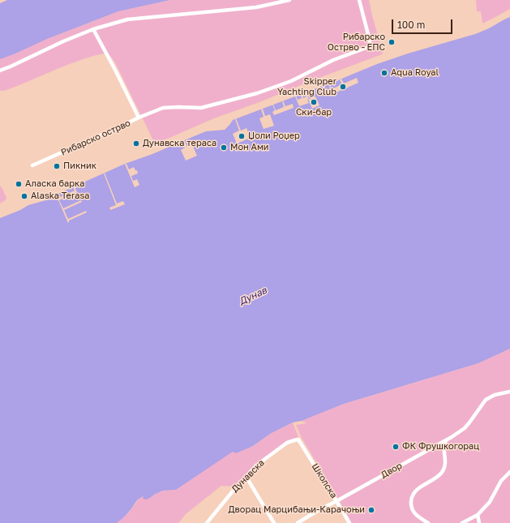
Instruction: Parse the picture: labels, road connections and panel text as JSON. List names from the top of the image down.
{
  "streets": {
    "street": [
      "Рибарско острво",
      "Двор",
      "Дунавска",
      "Школска"
    ]
  },
  "crossings": [
    ["Двор", "Школска"],
    ["Дунавска", "Школска"]
  ],
  "water": ["Дунав"],
  "places": [
    "Рибарско Острво - ЕПС",
    "Aqua Royal",
    "Skipper Yachting Club",
    "Ски-бар",
    "Џоли Роџер",
    "Дунавска тераса",
    "Мон Ами",
    "Пикник",
    "Аласка барка",
    "Alaska Terasa",
    "ФК Фрушкогорац",
    "Дворац Марцибањи-Карачоњи"
  ],
  "scale_bar": "100 m"
}
